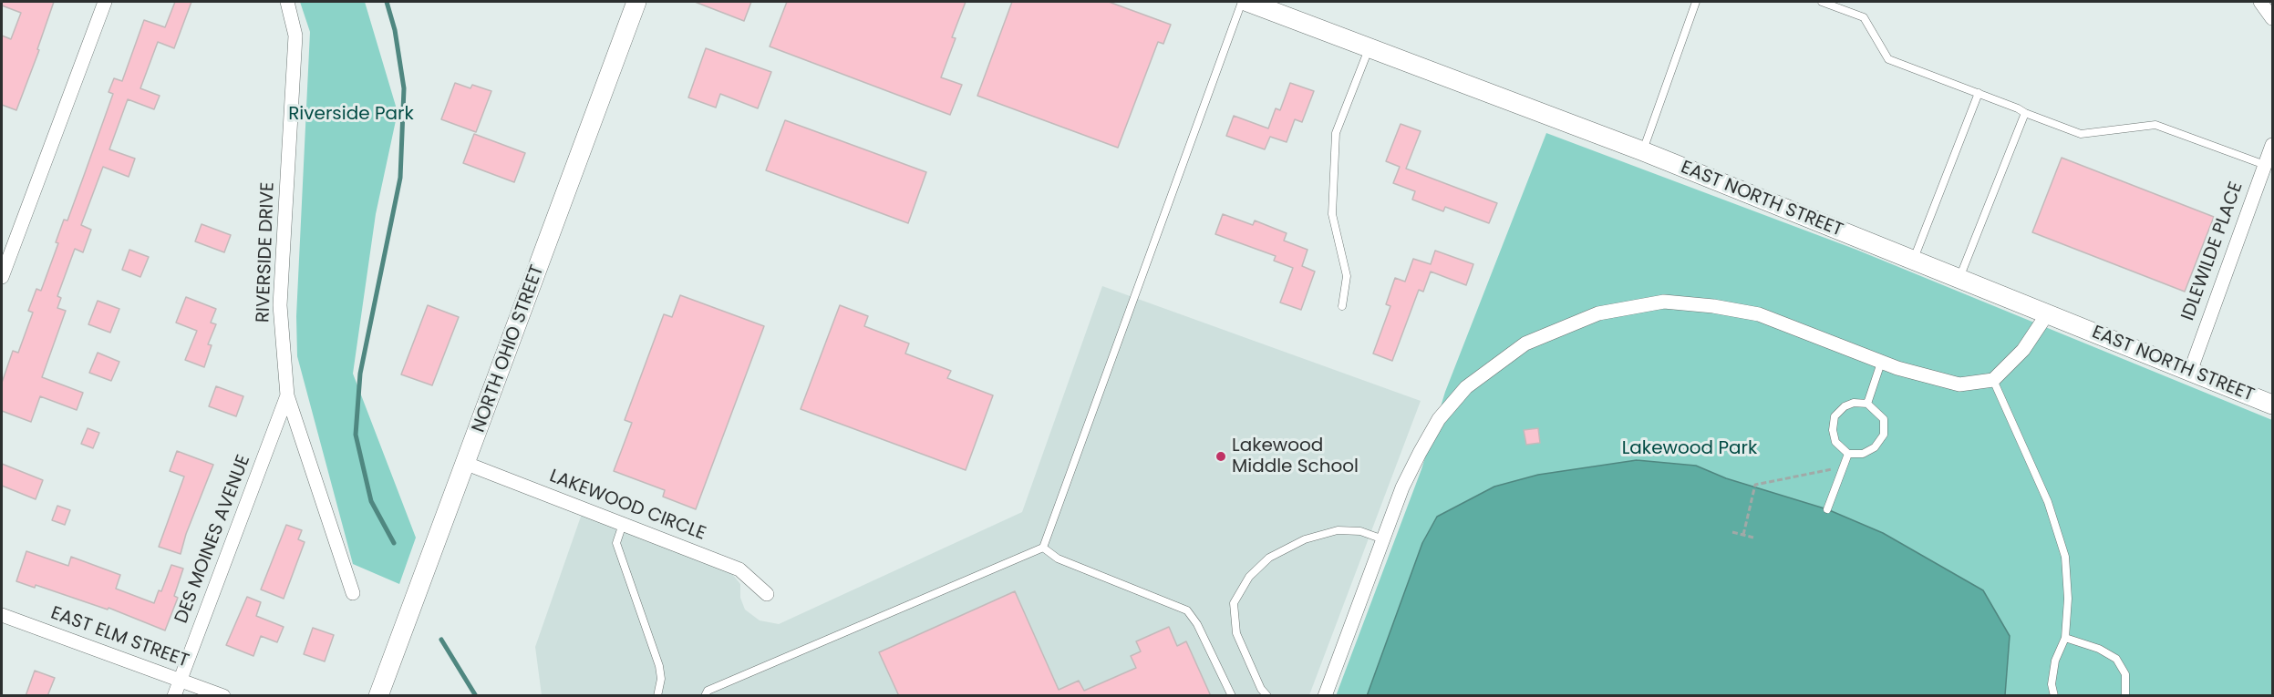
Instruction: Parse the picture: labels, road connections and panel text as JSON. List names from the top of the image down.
{
  "streets": {
    "street": [
      "EAST NORTH STREET",
      "IDLEWILDE PLACE",
      "RIVERSIDE DRIVE",
      "NORTH OHIO STREET",
      "LAKEWOOD CIRCLE",
      "DES MOINES AVENUE",
      "EAST ELM STREET"
    ]
  },
  "crossings": [
    ["EAST NORTH STREET", "IDLEWILDE PLACE"],
    ["RIVERSIDE DRIVE", "DES MOINES AVENUE"],
    ["NORTH OHIO STREET", "LAKEWOOD CIRCLE"],
    ["DES MOINES AVENUE", "EAST ELM STREET"]
  ],
  "parks": ["Riverside Park", "Lakewood Park"],
  "places": ["Lakewood Middle School"]
}
